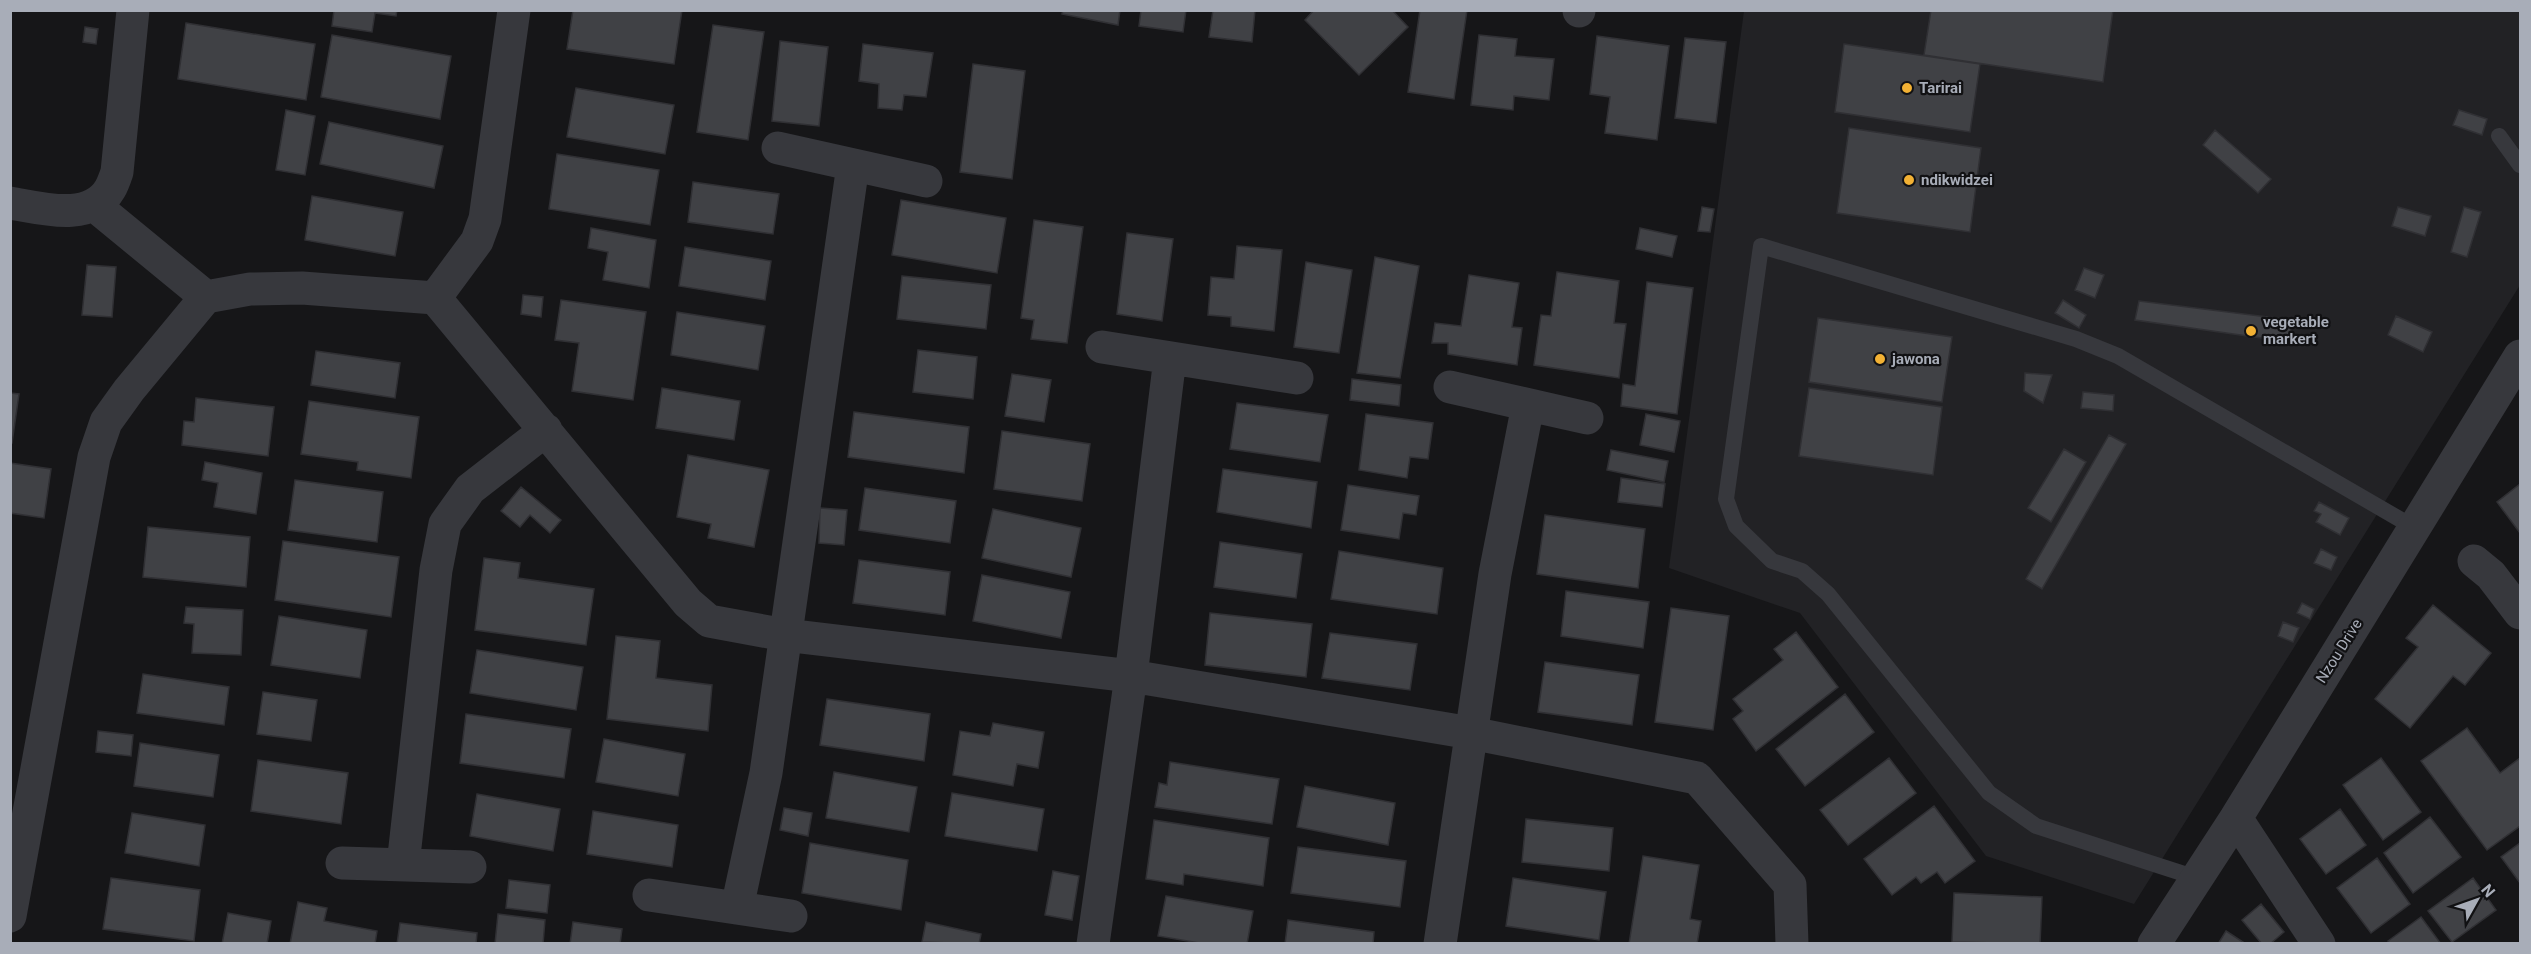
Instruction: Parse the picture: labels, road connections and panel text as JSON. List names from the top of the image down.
{
  "streets": {
    "street": ["Nzou Drive"]
  },
  "places": [
    "Tarirai",
    "ndikwidzei",
    "vegetable markert",
    "jawona"
  ],
  "north": "top right"
}
